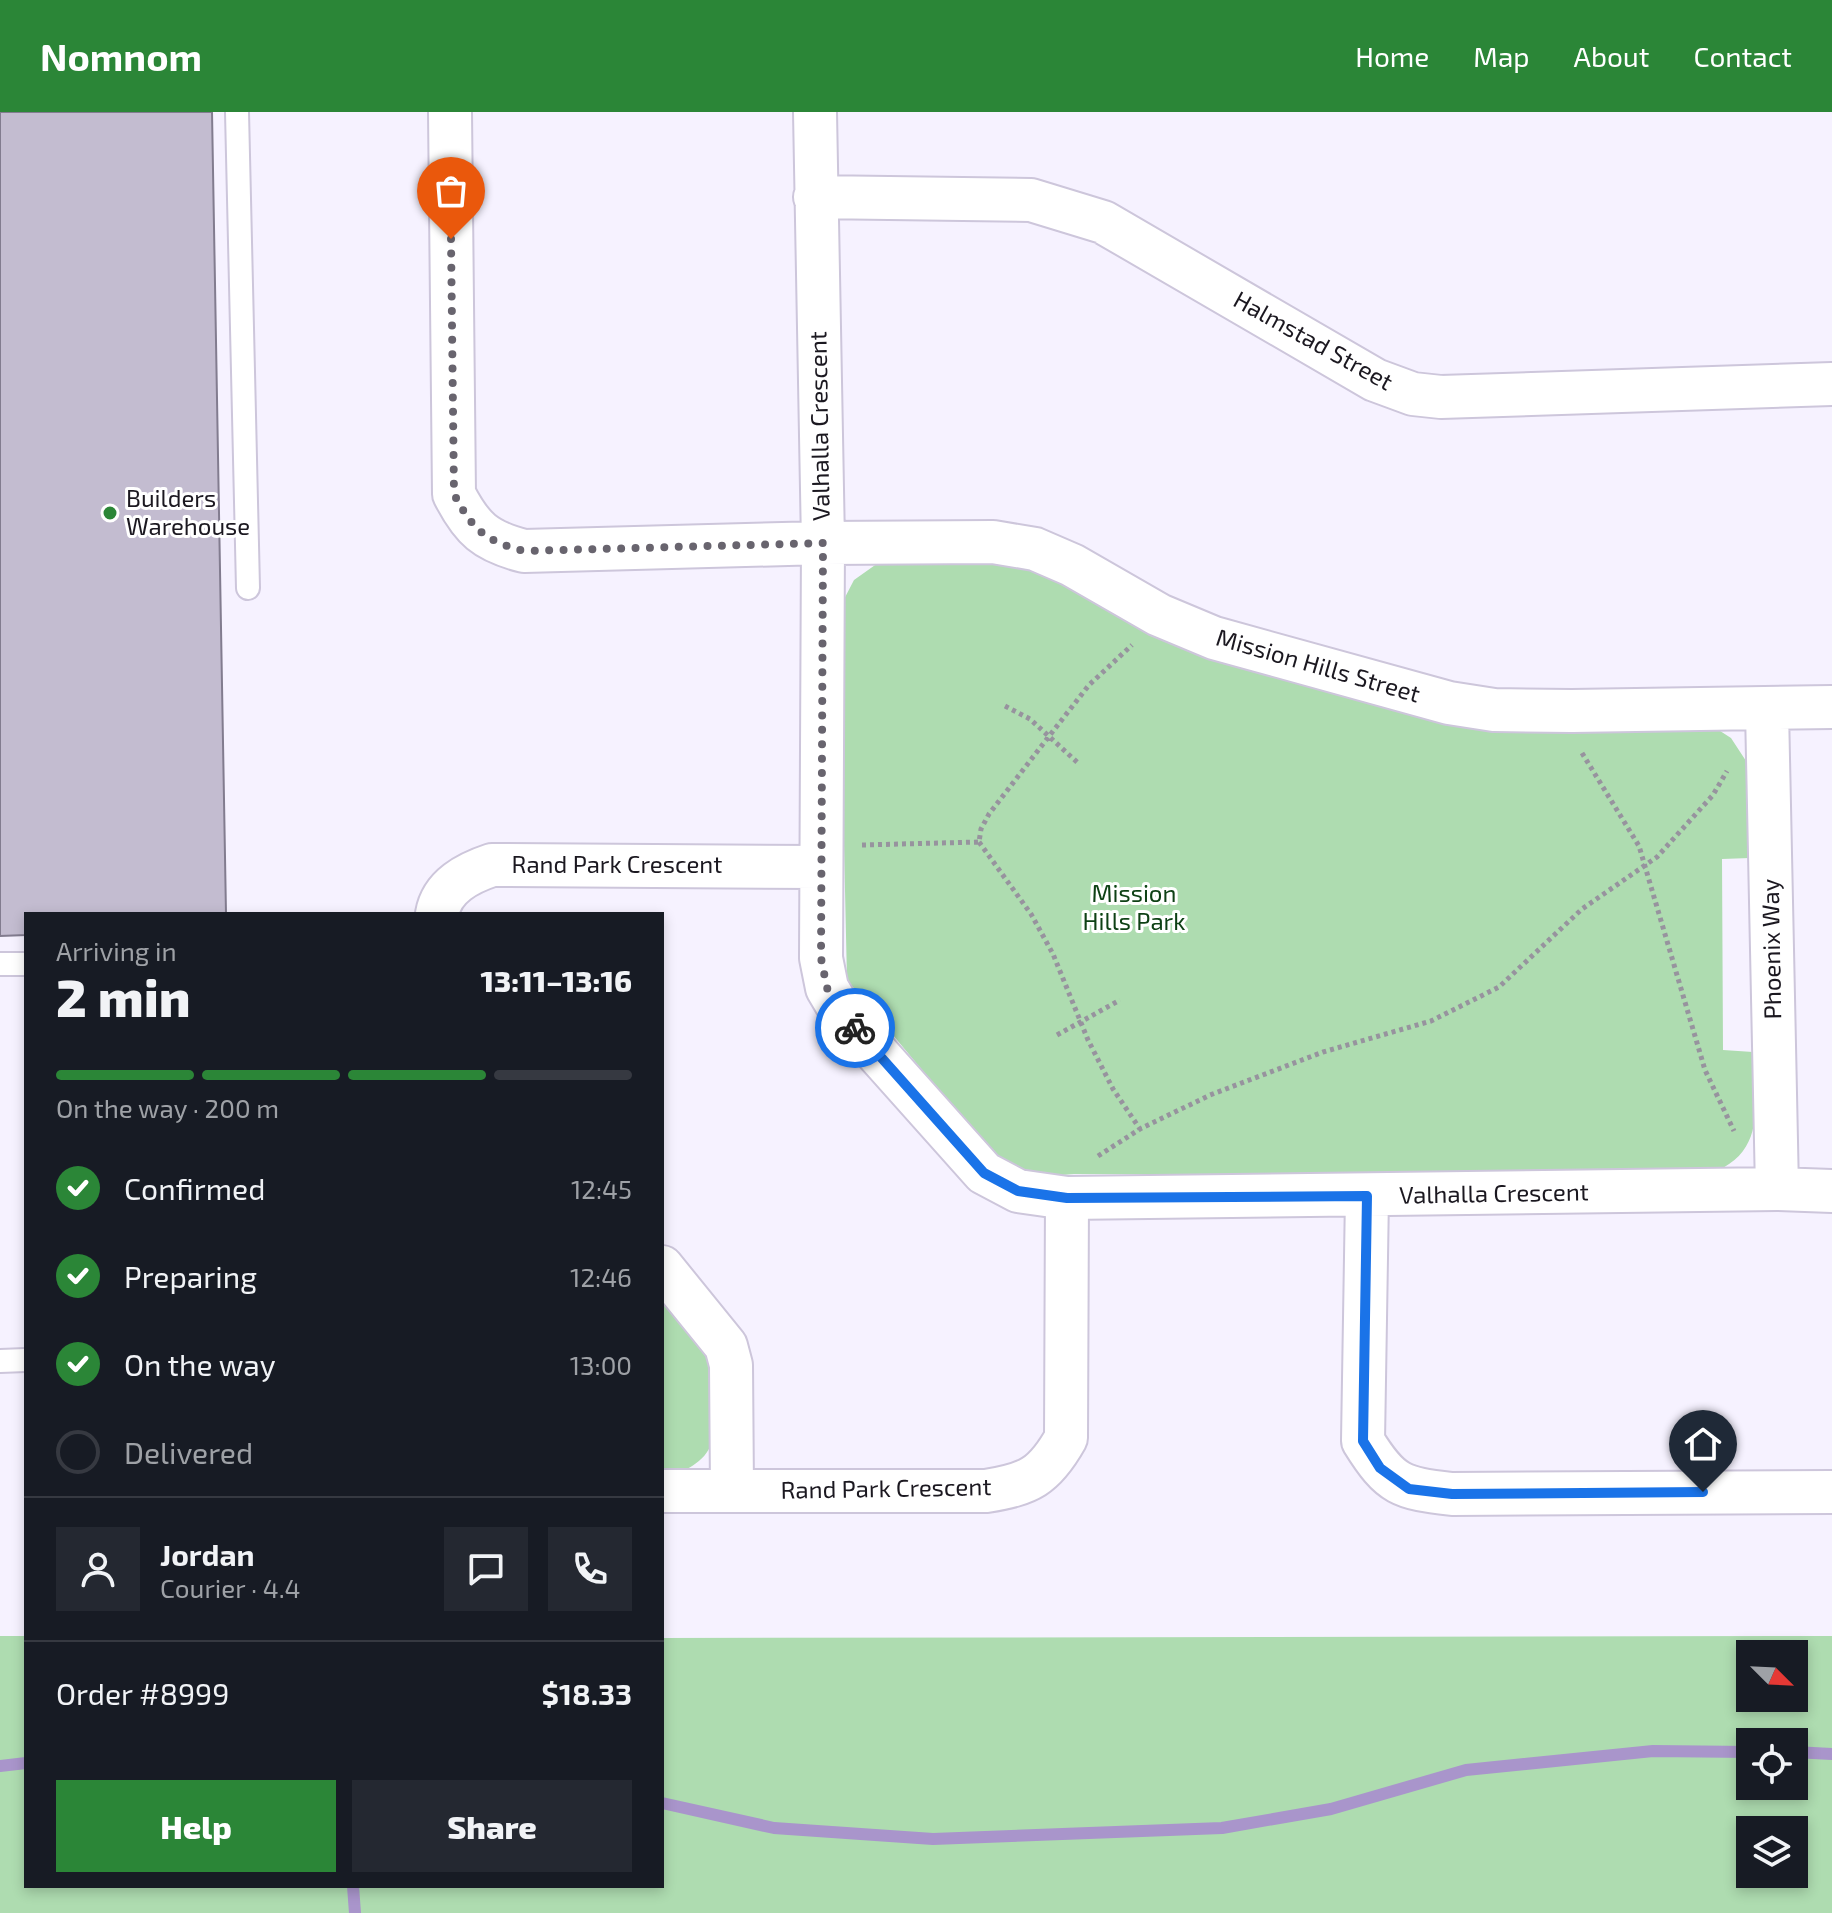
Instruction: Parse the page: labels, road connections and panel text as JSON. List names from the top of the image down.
{
  "streets": {
    "street": [
      "Halmstad Street",
      "Valhalla Crescent",
      "Mission Hills Street",
      "Rand Park Crescent",
      "Phoenix Way"
    ]
  },
  "crossings": [
    ["Halmstad Street", "Valhalla Crescent"],
    ["Valhalla Crescent", "Mission Hills Street"],
    ["Valhalla Crescent", "Rand Park Crescent"],
    ["Valhalla Crescent", "Phoenix Way"],
    ["Mission Hills Street", "Phoenix Way"]
  ],
  "parks": ["Mission Hills Park"],
  "places": ["Builders Warehouse"],
  "north": "bottom right",
  "page": {
    "header": "Nomnom",
    "nav": [
      "Home",
      "Map",
      "About",
      "Contact"
    ],
    "heading": ["2 min", "Arriving in", "13:11–13:16"],
    "panel": [
      "Jordan",
      "Courier · 4.4",
      "Order #8999",
      "$18.33"
    ],
    "bar": "On the way · 200 m",
    "list": [
      ["Confirmed", "12:45"],
      ["Preparing", "12:46"],
      ["On the way", "13:00"],
      "Delivered"
    ],
    "buttons": ["Help", "Share"]
  }
}
